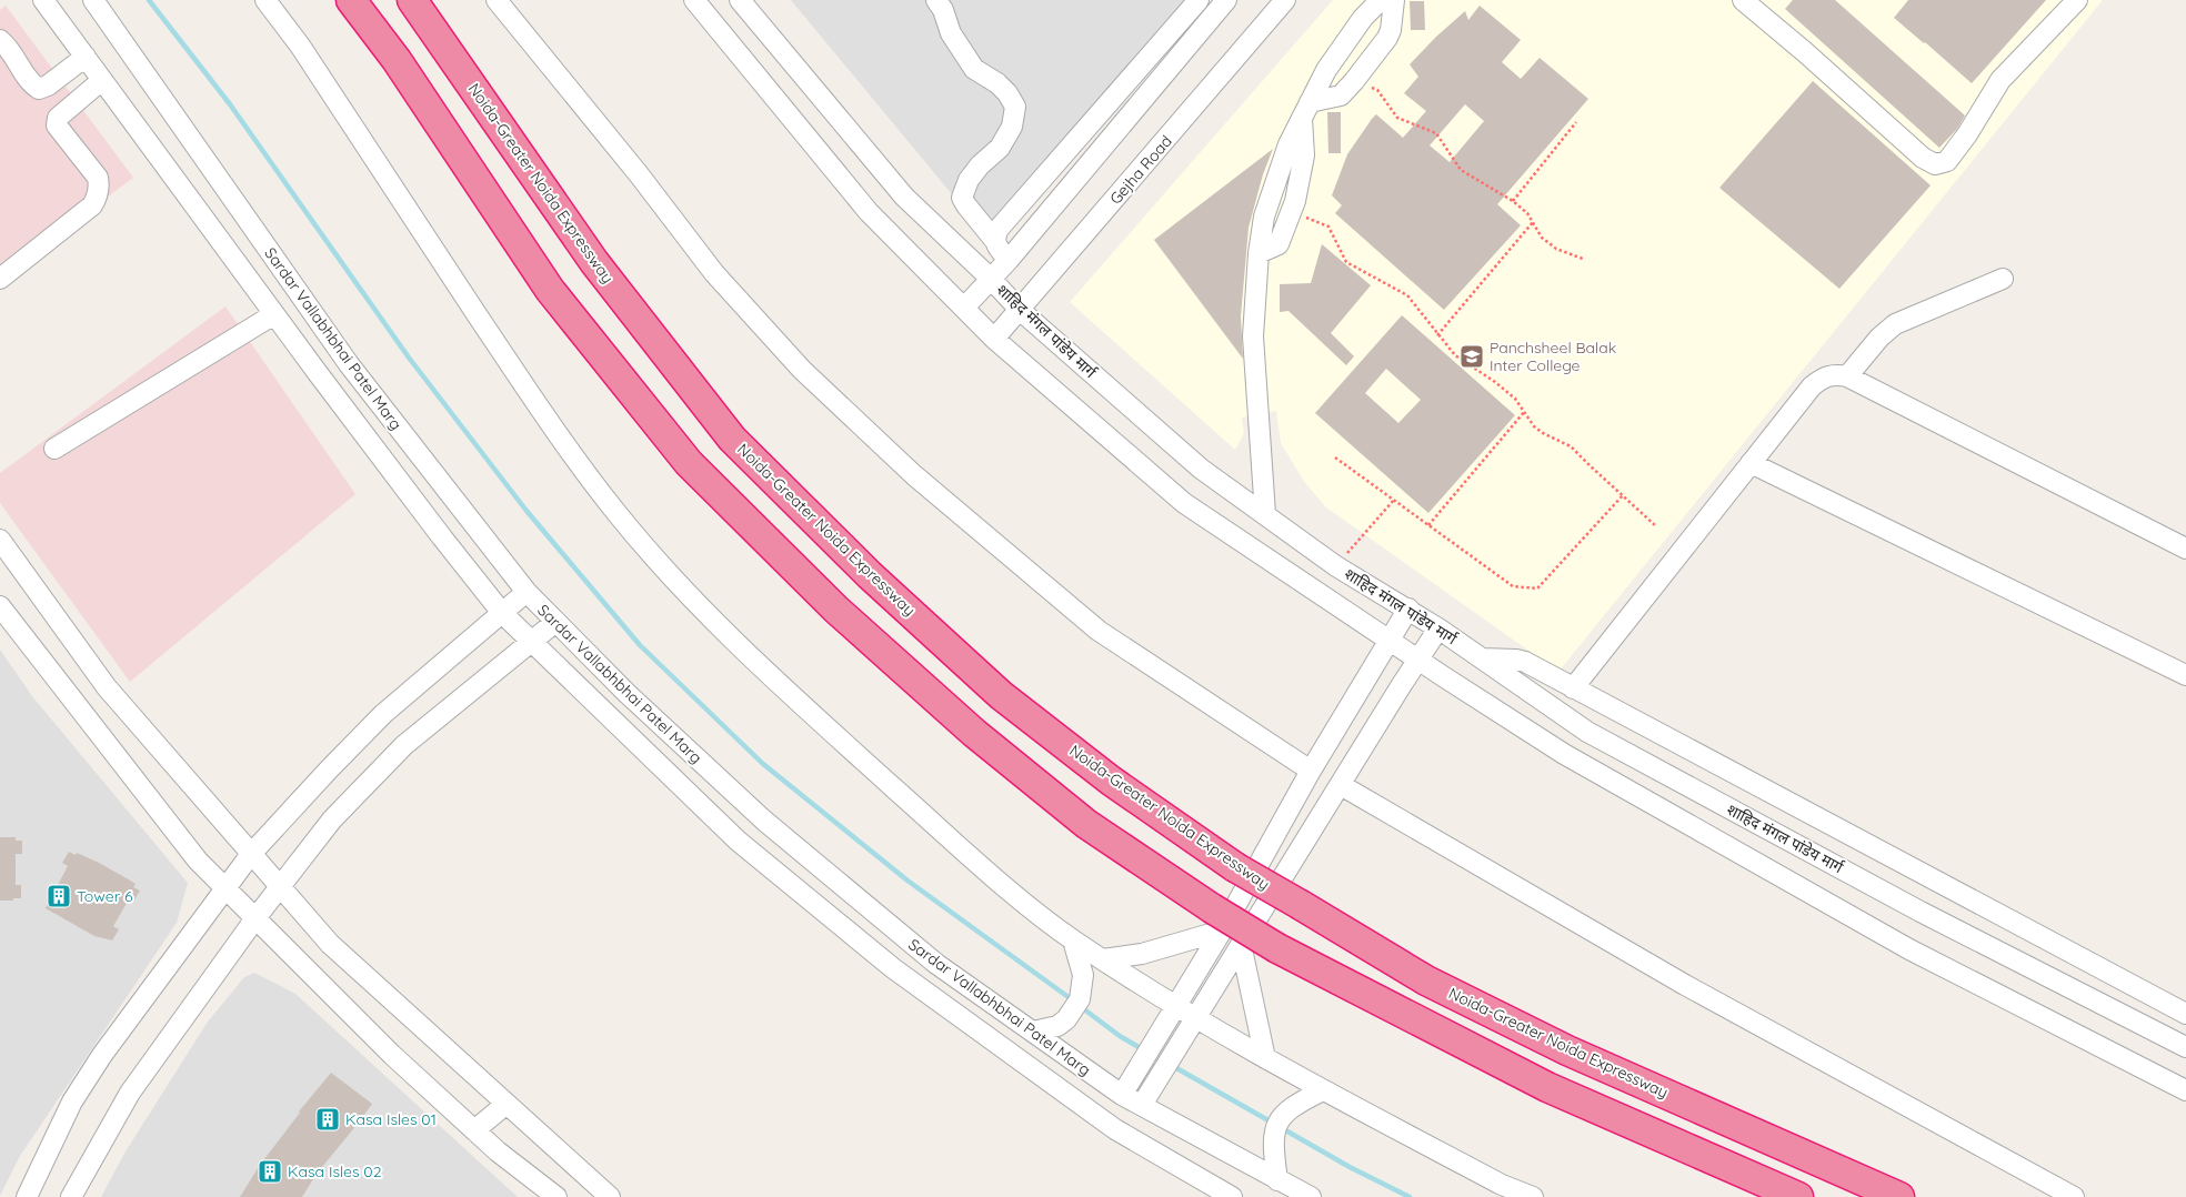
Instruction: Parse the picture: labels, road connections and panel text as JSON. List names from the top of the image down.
{
  "streets": {
    "highway": ["Noida-Greater Noida Expressway"],
    "street": ["Gejha Road", "शाहिद मंगल पांडेय मार्ग", "Sardar Vallabhbhai Patel Marg"]
  },
  "crossings": [
    ["Gejha Road", "शाहिद मंगल पांडेय मार्ग"]
  ],
  "places": {
    "school or university": ["Panchsheel Balak Inter College"],
    "building": ["Tower 6", "Kasa Isles 01", "Kasa Isles 02"]
  }
}
